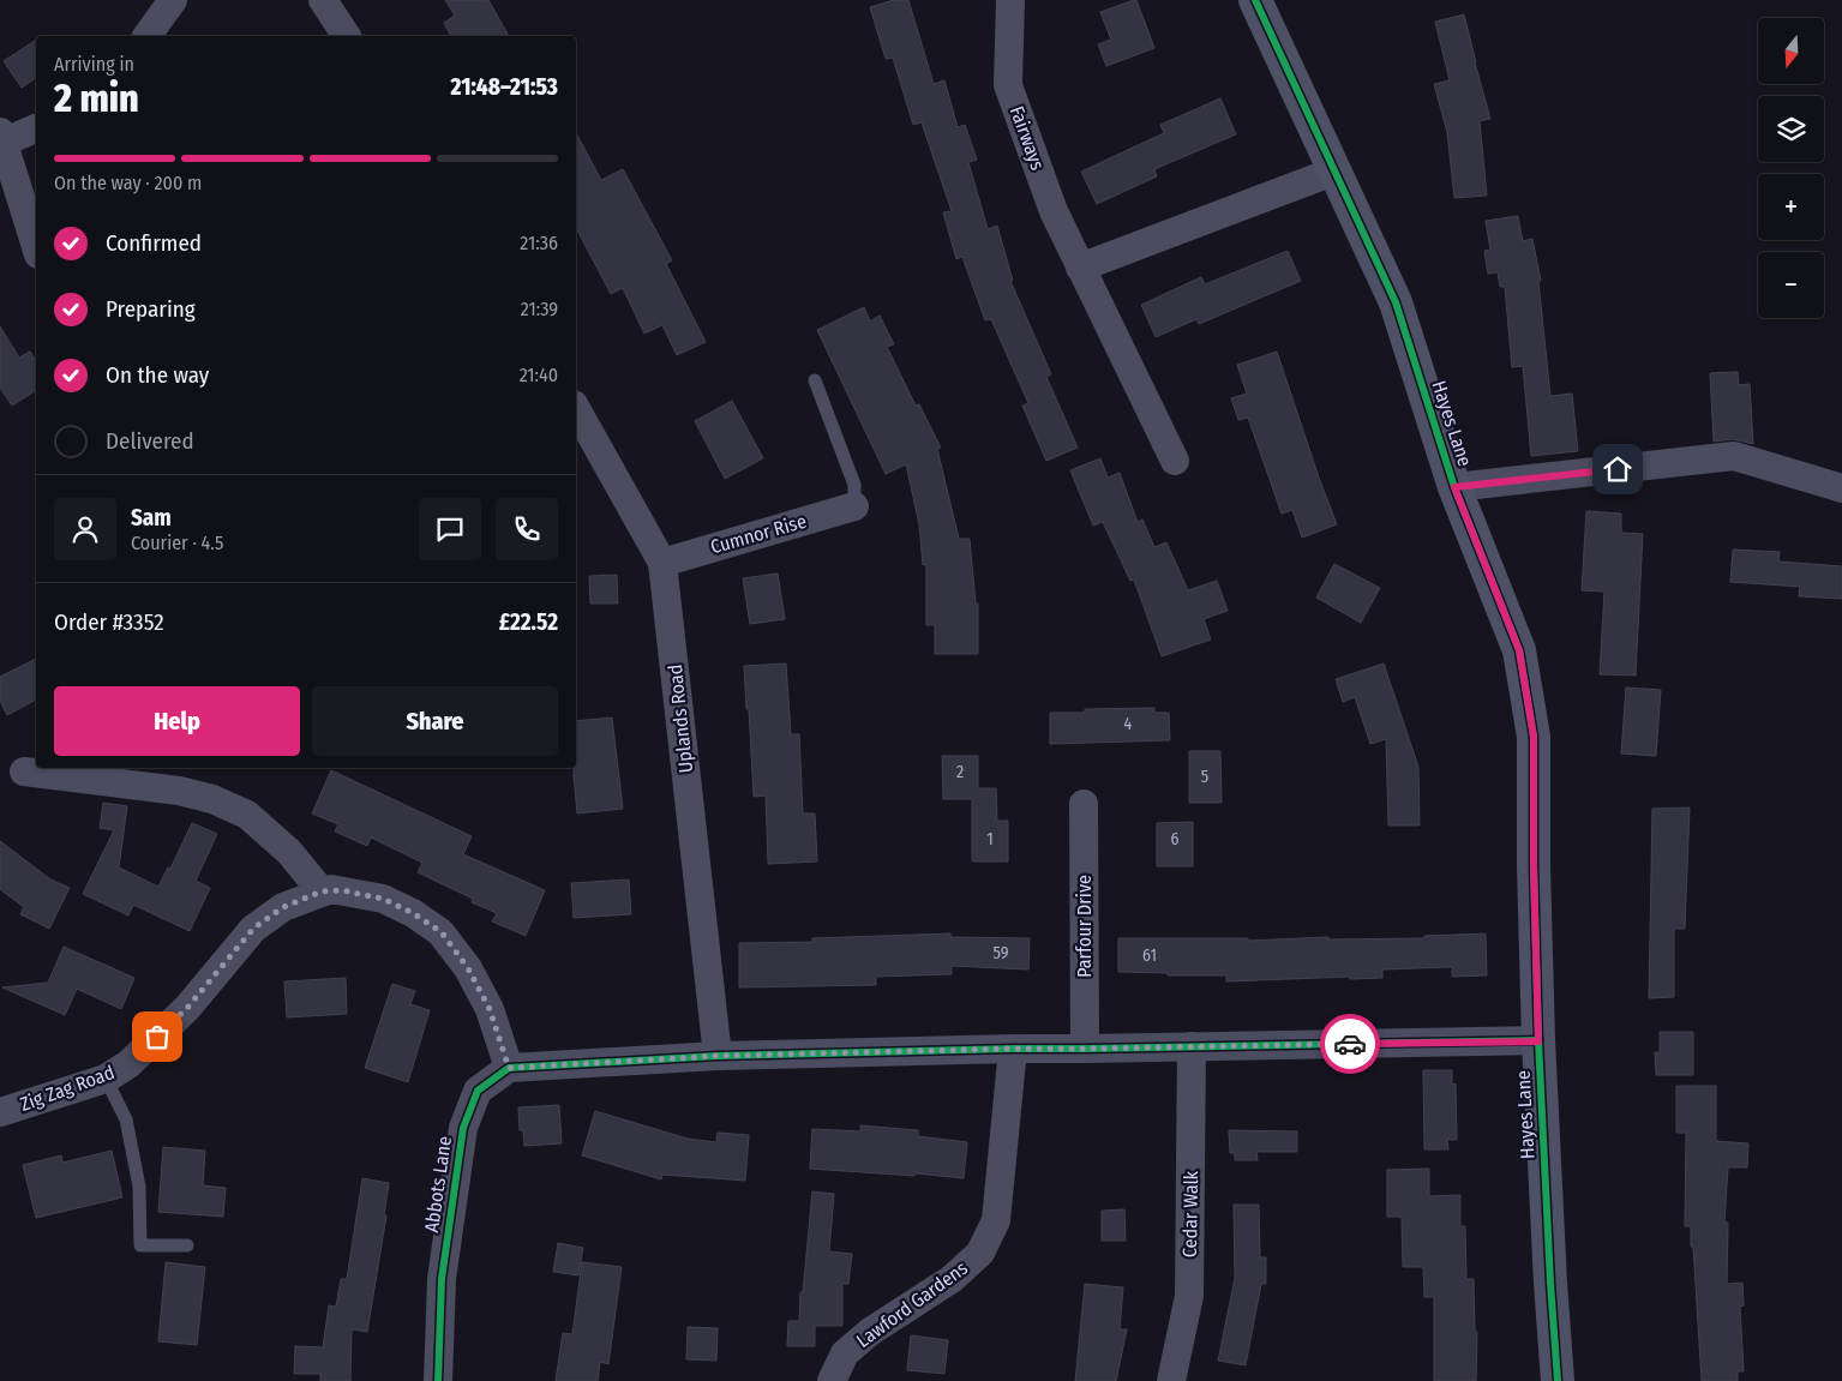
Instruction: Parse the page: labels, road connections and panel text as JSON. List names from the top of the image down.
{
  "streets": {
    "street": [
      "Fairways",
      "Hayes Lane",
      "Cumnor Rise",
      "Uplands Road",
      "Parfour Drive",
      "Zig Zag Road",
      "Abbots Lane",
      "Cedar Walk",
      "Lawford Gardens"
    ]
  },
  "crossings": [
    ["Cumnor Rise", "Uplands Road"],
    ["Zig Zag Road", "Abbots Lane"]
  ],
  "house_numbers": [
    "4",
    "2",
    "5",
    "1",
    "6",
    "59",
    "61"
  ],
  "north": "bottom",
  "page": {
    "map_buttons": ["+", "−"],
    "heading": ["2 min", "Arriving in", "21:48–21:53"],
    "panel": [
      "Sam",
      "Courier · 4.5",
      "Order #3352",
      "£22.52"
    ],
    "bar": "On the way · 200 m",
    "list": [
      ["Confirmed", "21:36"],
      ["Preparing", "21:39"],
      ["On the way", "21:40"],
      "Delivered"
    ],
    "buttons": ["Help", "Share"]
  }
}
